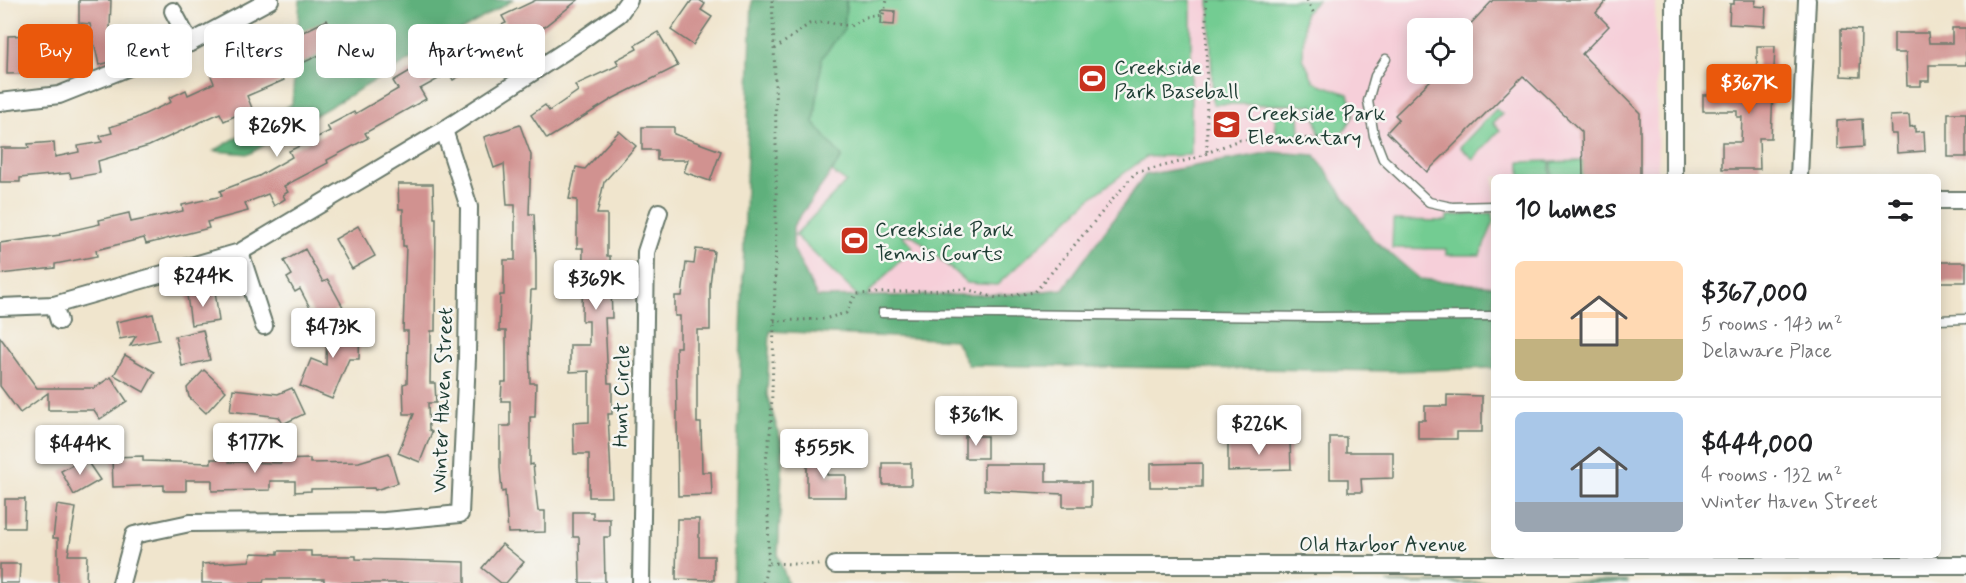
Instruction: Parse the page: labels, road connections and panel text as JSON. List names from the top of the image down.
{
  "streets": {
    "street": ["Hunt Circle", "Winter Haven Street", "Old Harbor Avenue"]
  },
  "places": {
    "sports": ["Creekside Park Baseball", "Creekside Park Tennis Courts"],
    "school or university": ["Creekside Park Elementary"]
  },
  "page": {
    "chip": [
      "Buy",
      "Rent",
      "Filters",
      "New",
      "Apartment"
    ],
    "price": [
      "$367K",
      "$269K",
      "$244K",
      "$369K",
      "$473K",
      "$361K",
      "$226K",
      "$177K",
      "$444K",
      "$555K"
    ],
    "heading": "10 homes",
    "list": [
      {
        "name": "$367,000",
        "note": "5 rooms · 143 m² · Delaware Place"
      },
      {
        "name": "$444,000",
        "note": "4 rooms · 132 m² · Winter Haven Street"
      }
    ]
  }
}
